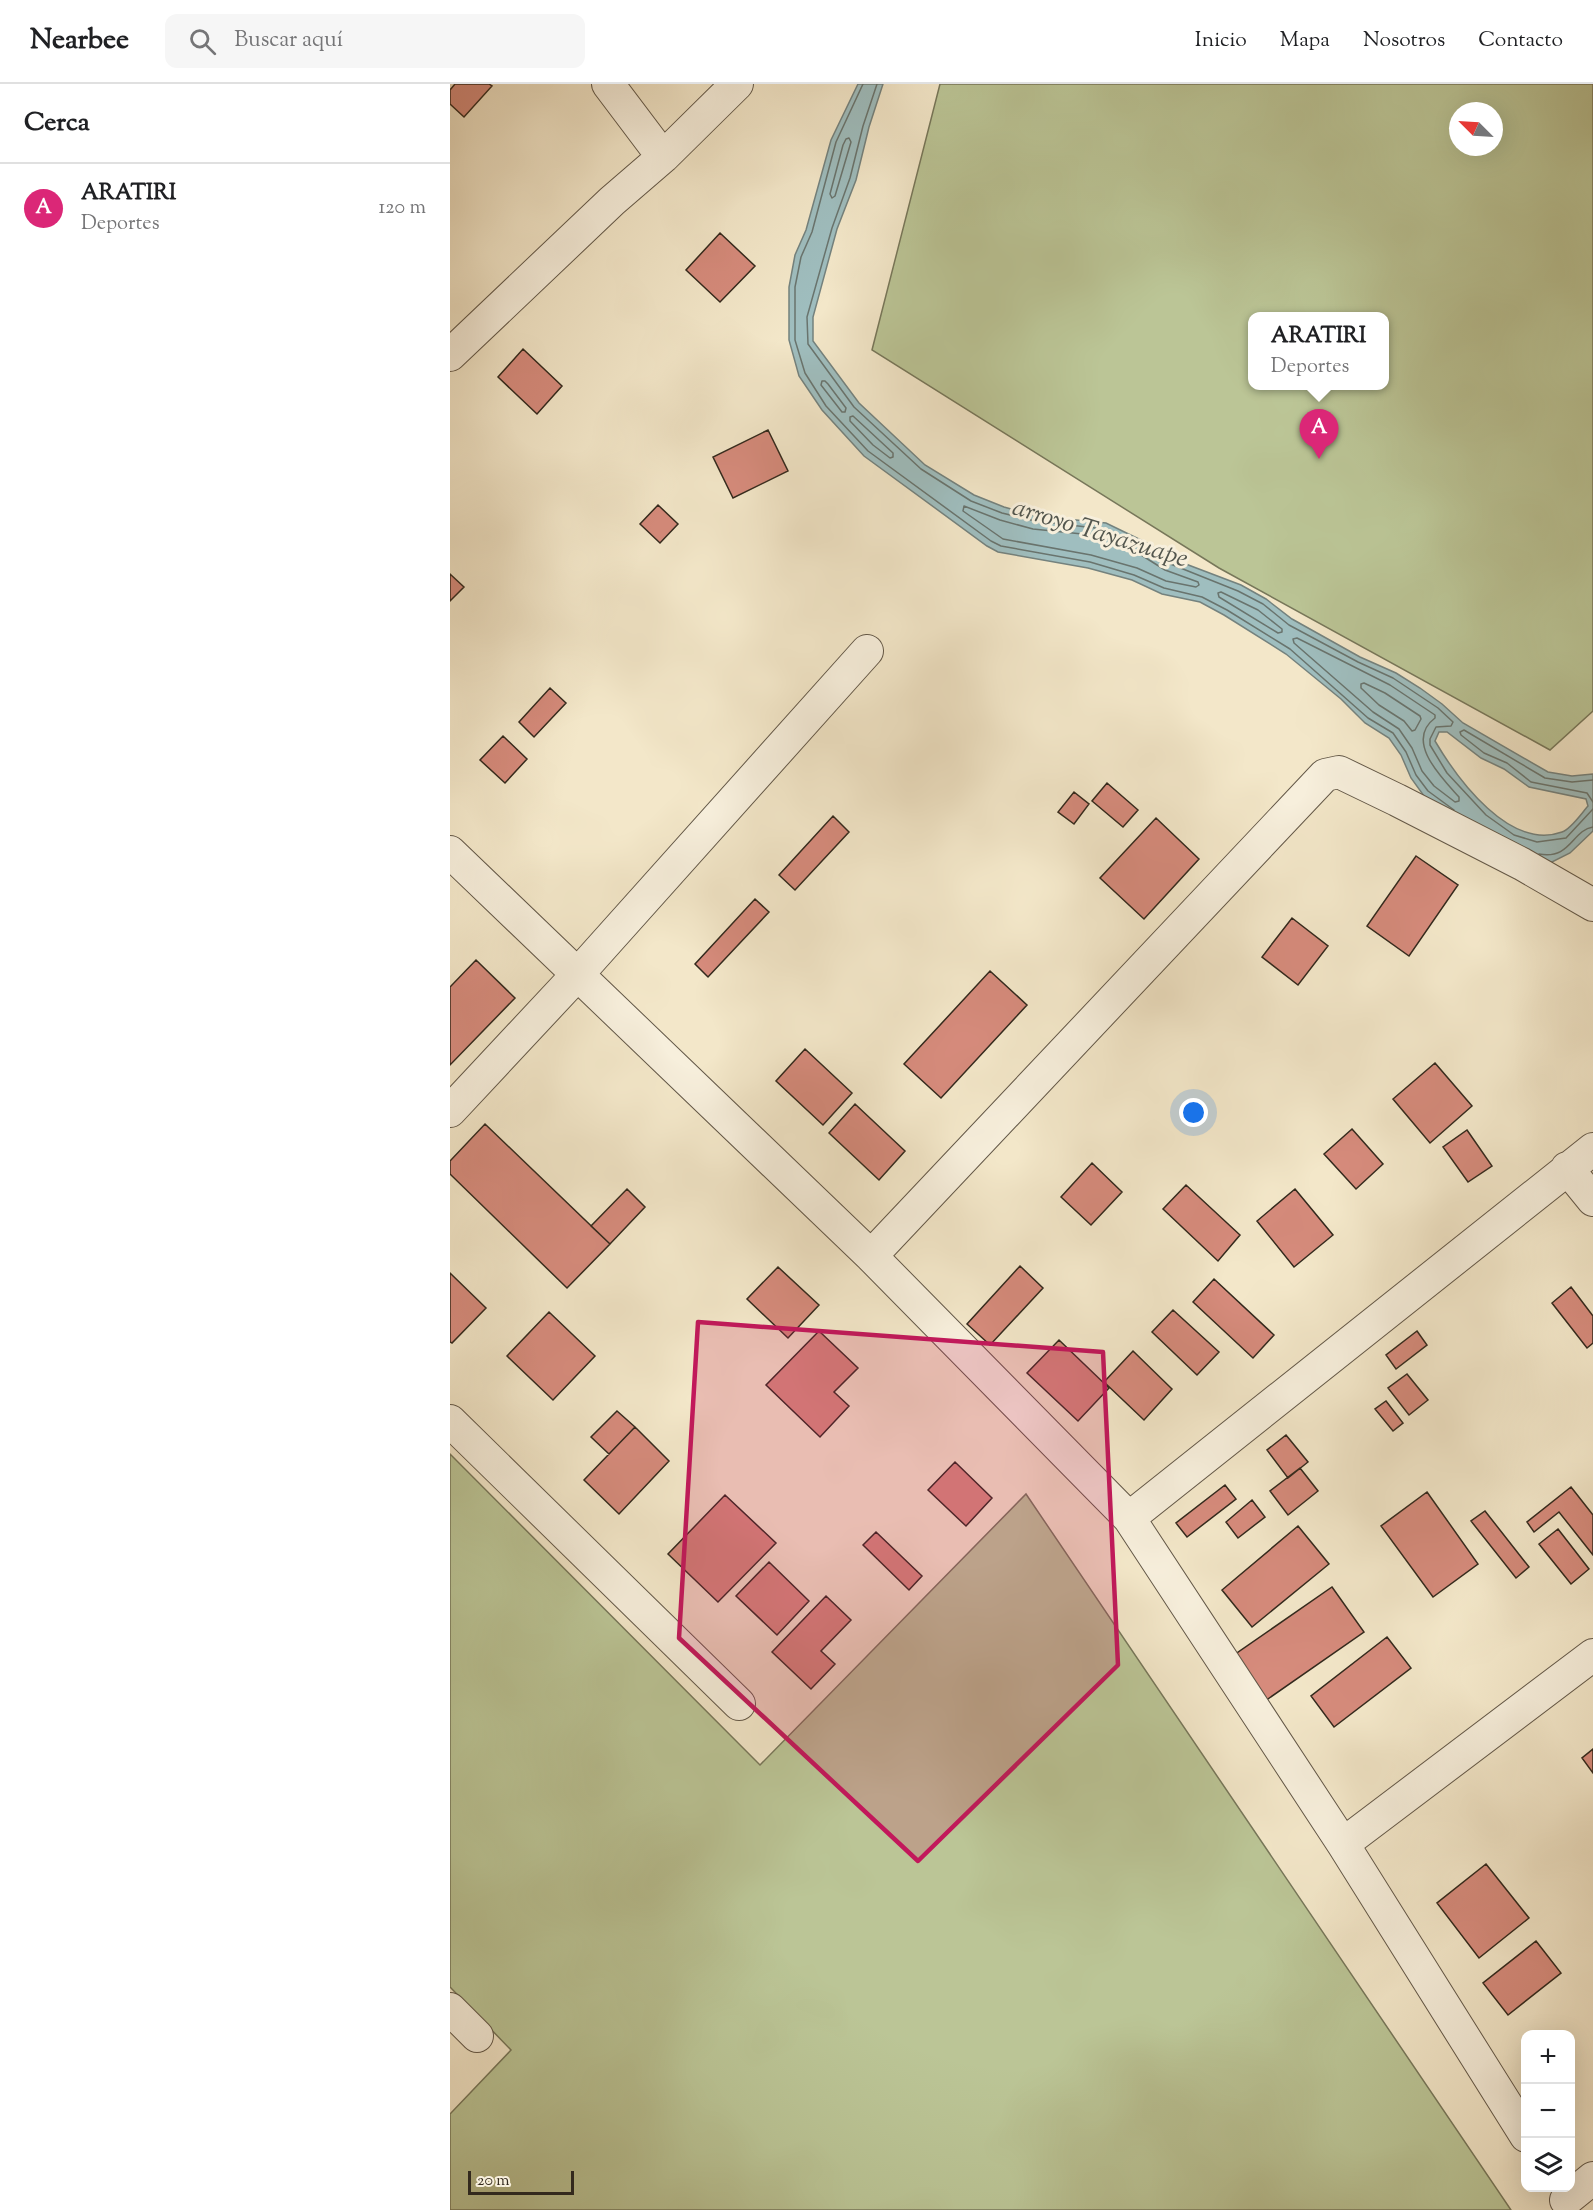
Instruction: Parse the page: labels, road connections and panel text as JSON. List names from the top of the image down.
{
  "water": ["arroyo Tayazuape"],
  "scale_bar": "20 m",
  "north": "top left",
  "page": {
    "header": "Nearbee",
    "search": "Buscar aquí",
    "nav": [
      "Inicio",
      "Mapa",
      "Nosotros",
      "Contacto"
    ],
    "heading": "Cerca",
    "list": [
      {
        "mark": "A",
        "name": "ARATIRI",
        "note": "Deportes",
        "value": "120 m"
      }
    ],
    "popup": ["ARATIRI", "Deportes"],
    "pins": "A",
    "map_buttons": ["+", "−"],
    "scale": "20 m"
  }
}
